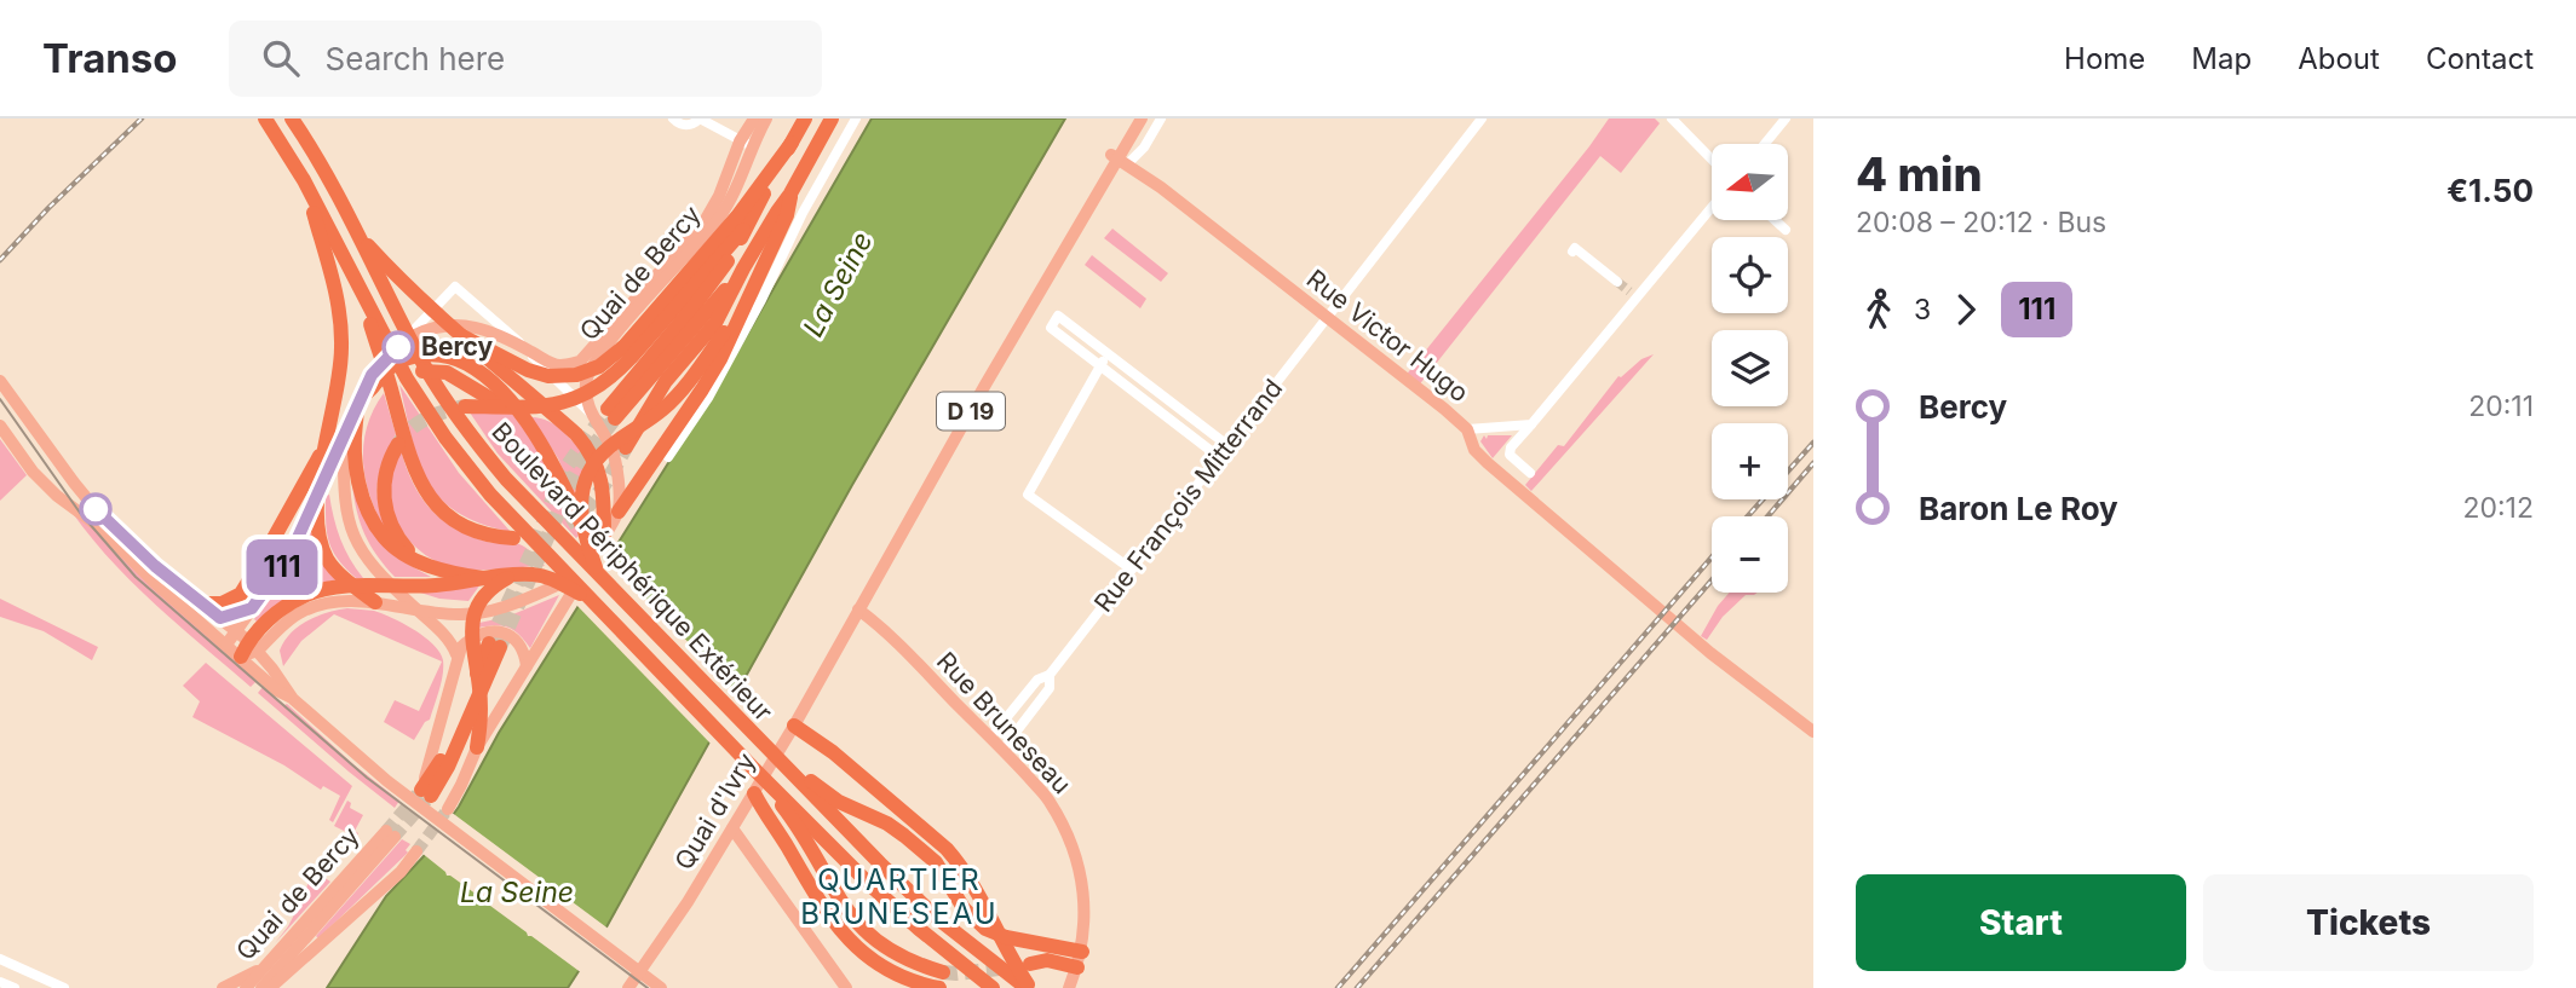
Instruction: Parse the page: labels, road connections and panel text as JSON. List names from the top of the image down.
{
  "streets": {
    "highway": ["Boulevard Périphérique Extérieur"],
    "main road": [
      "Quai de Bercy",
      "Rue Victor Hugo",
      "D 19",
      "Rue Bruneseau",
      "Quai d'Ivry"
    ],
    "street": ["Rue François Mitterrand"]
  },
  "crossings": [
    ["Rue Victor Hugo", "D 19"],
    ["Rue Victor Hugo", "Rue François Mitterrand"],
    ["D 19", "Rue Bruneseau"],
    ["D 19", "Quai d'Ivry"],
    ["Rue François Mitterrand", "Rue Bruneseau"],
    ["Rue Bruneseau", "Quai d'Ivry"]
  ],
  "districts": ["QUARTIER BRUNESEAU"],
  "water": ["La Seine"],
  "places": ["Bercy"],
  "lines": ["bus line 111"],
  "north": "left",
  "page": {
    "header": "Transo",
    "search": "Search here",
    "nav": [
      "Home",
      "Map",
      "About",
      "Contact"
    ],
    "on_map": "111",
    "heading": ["4 min", "20:08 – 20:12 · Bus", "€1.50"],
    "map_buttons": ["+", "−"],
    "legs": ["3", "111"],
    "list": [
      {
        "name": "Bercy",
        "value": "20:11"
      },
      {
        "name": "Baron Le Roy",
        "value": "20:12"
      }
    ],
    "buttons": ["Start", "Tickets"]
  }
}
